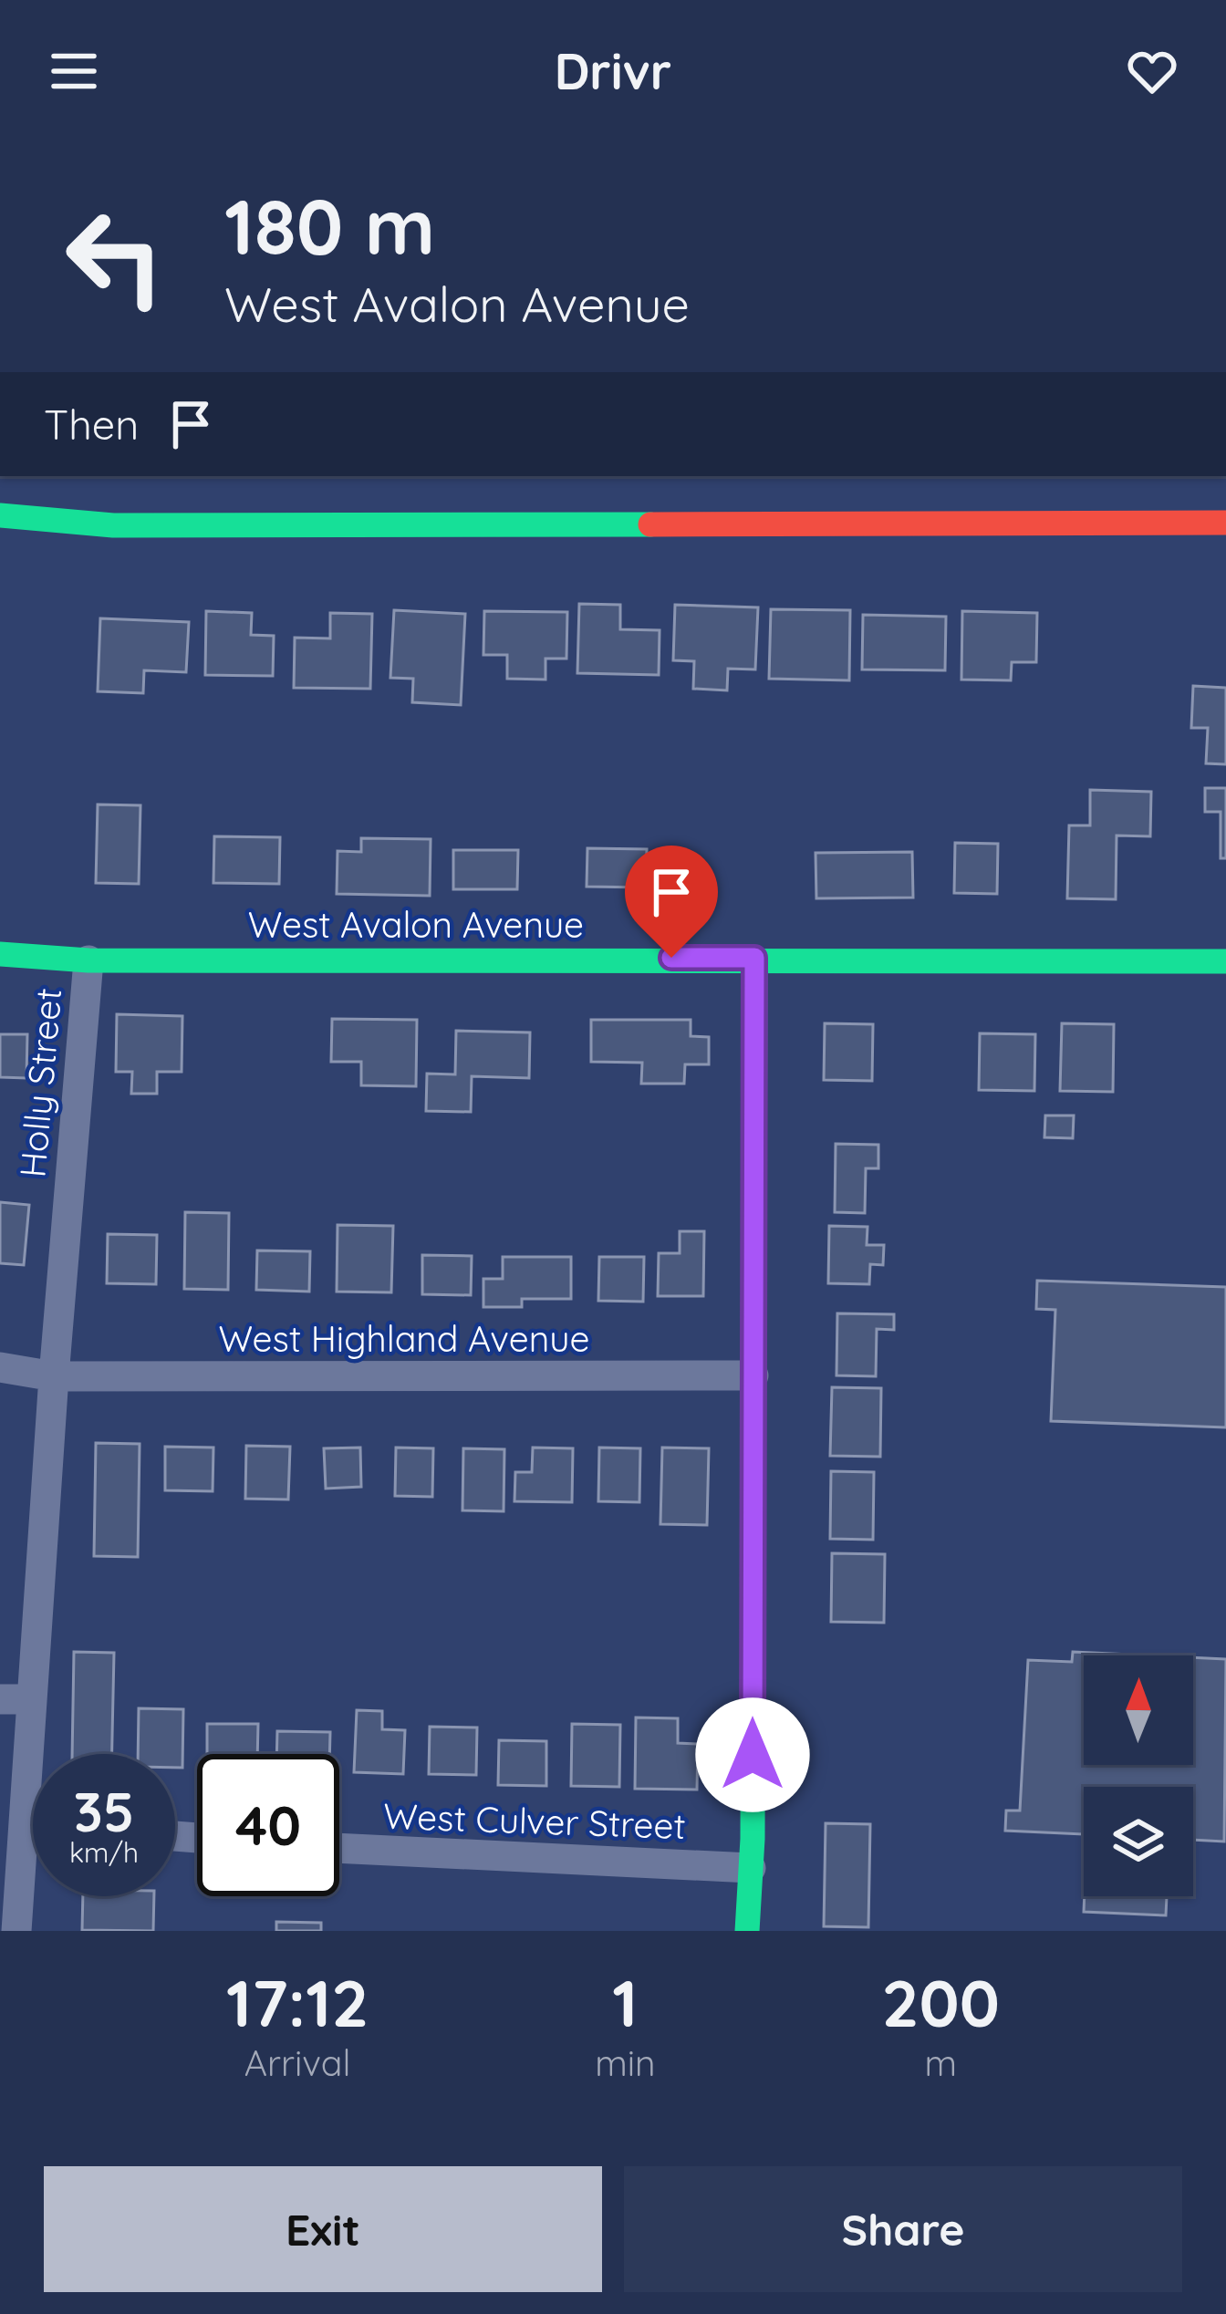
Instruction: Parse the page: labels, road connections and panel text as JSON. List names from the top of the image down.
{
  "streets": {
    "street": [
      "West Avalon Avenue",
      "Holly Street",
      "West Highland Avenue",
      "West Culver Street"
    ]
  },
  "crossings": [
    ["West Avalon Avenue", "Holly Street"],
    ["Holly Street", "West Highland Avenue"]
  ],
  "north": "top",
  "page": {
    "header": "Drivr",
    "turn": ["180 m", "West Avalon Avenue"],
    "then": "Then",
    "speed": "35 km/h",
    "limit": "40",
    "eta": [
      "17:12",
      "Arrival",
      "1",
      "min",
      "200",
      "m"
    ],
    "buttons": ["Exit", "Share"]
  }
}
